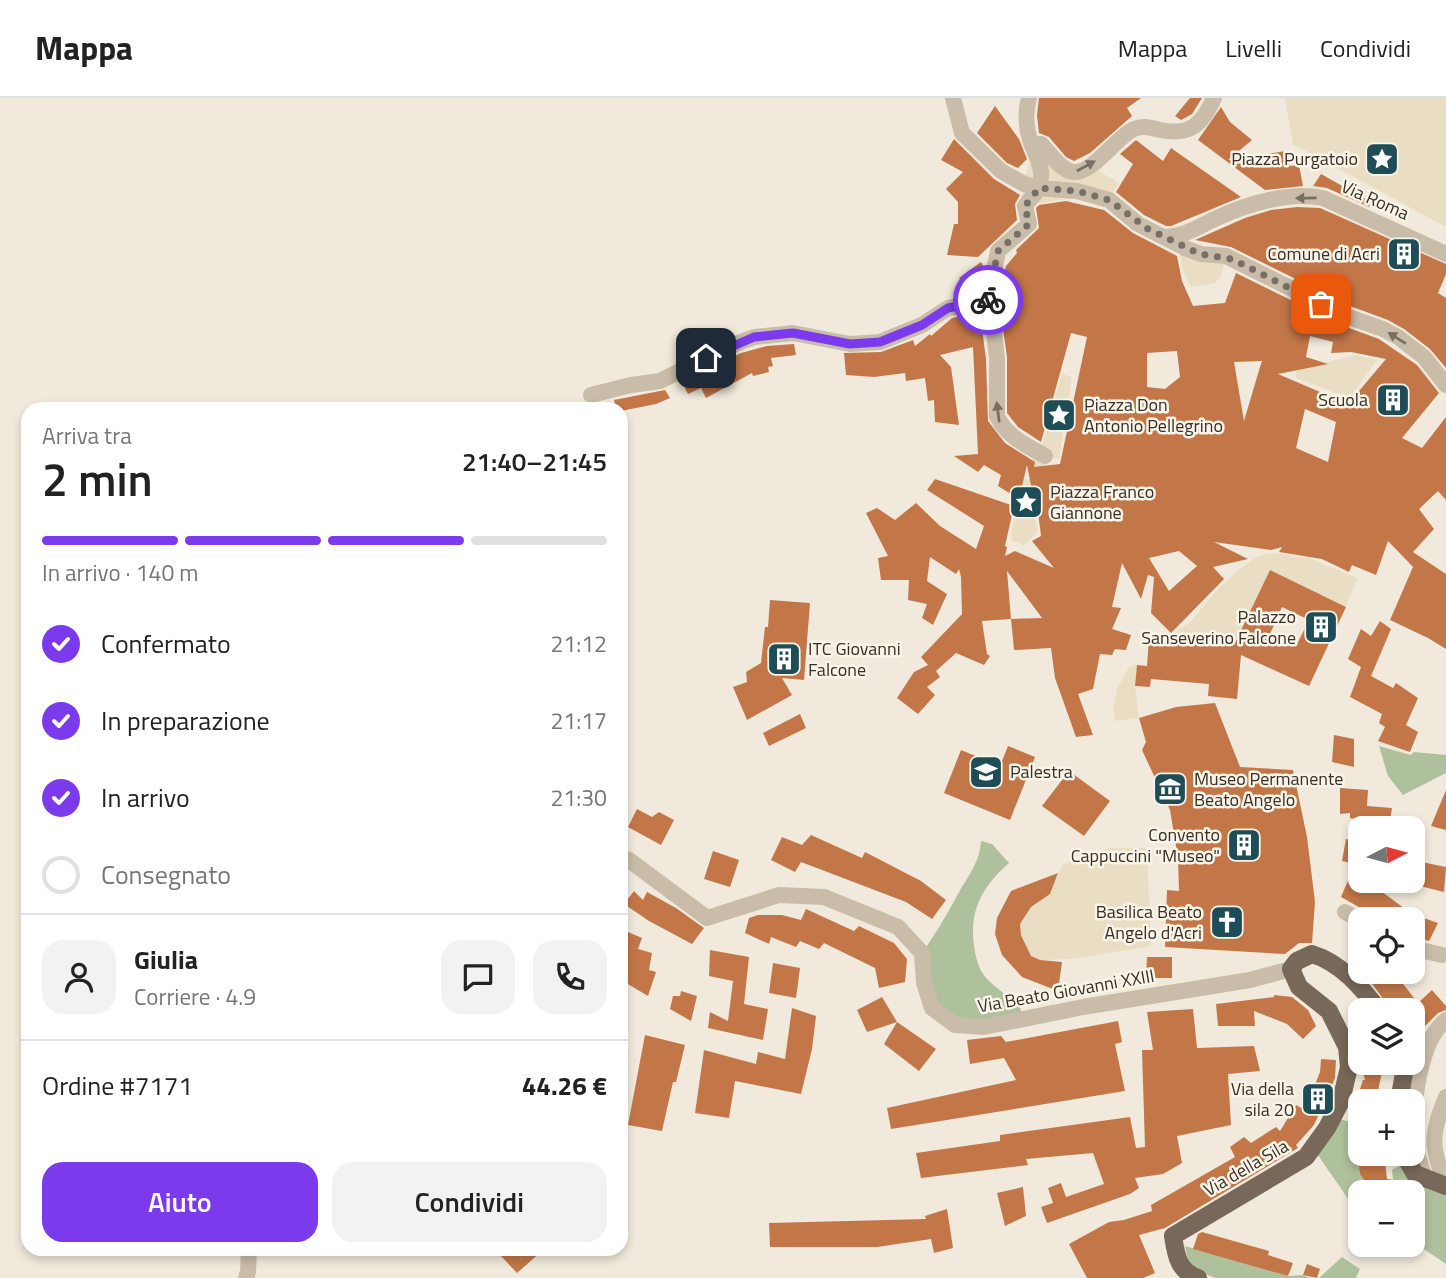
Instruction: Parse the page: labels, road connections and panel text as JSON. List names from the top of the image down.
{
  "streets": {
    "main road": ["Via della Sila"],
    "street": ["Via Roma", "Via Beato Giovanni XXIII"]
  },
  "crossings": [
    ["Via Beato Giovanni XXIII", "Via della Sila"]
  ],
  "one_way": ["Via Roma"],
  "places": {
    "place": ["Piazza Purgatoio", "Piazza Don Antonio Pellegrino", "Piazza Franco Giannone"],
    "building": [
      "Comune di Acri",
      "Scuola",
      "Palazzo Sanseverino Falcone",
      "ITC Giovanni Falcone",
      "Convento Cappuccini \"Museo\"",
      "Via della sila 20"
    ],
    "school or university": ["Palestra"],
    "museum": ["Museo Permanente Beato Angelo"],
    "church": ["Basilica Beato Angelo d'Acri"]
  },
  "north": "right",
  "page": {
    "header": "Mappa",
    "nav": ["Mappa", "Livelli", "Condividi"],
    "heading": ["2 min", "Arriva tra", "21:40–21:45"],
    "panel": [
      "Giulia",
      "Corriere · 4.9",
      "Ordine #7171",
      "44.26 €"
    ],
    "bar": "In arrivo · 140 m",
    "list": [
      ["Confermato", "21:12"],
      ["In preparazione", "21:17"],
      ["In arrivo", "21:30"],
      "Consegnato"
    ],
    "map_buttons": ["+", "−"],
    "buttons": ["Aiuto", "Condividi"]
  }
}
